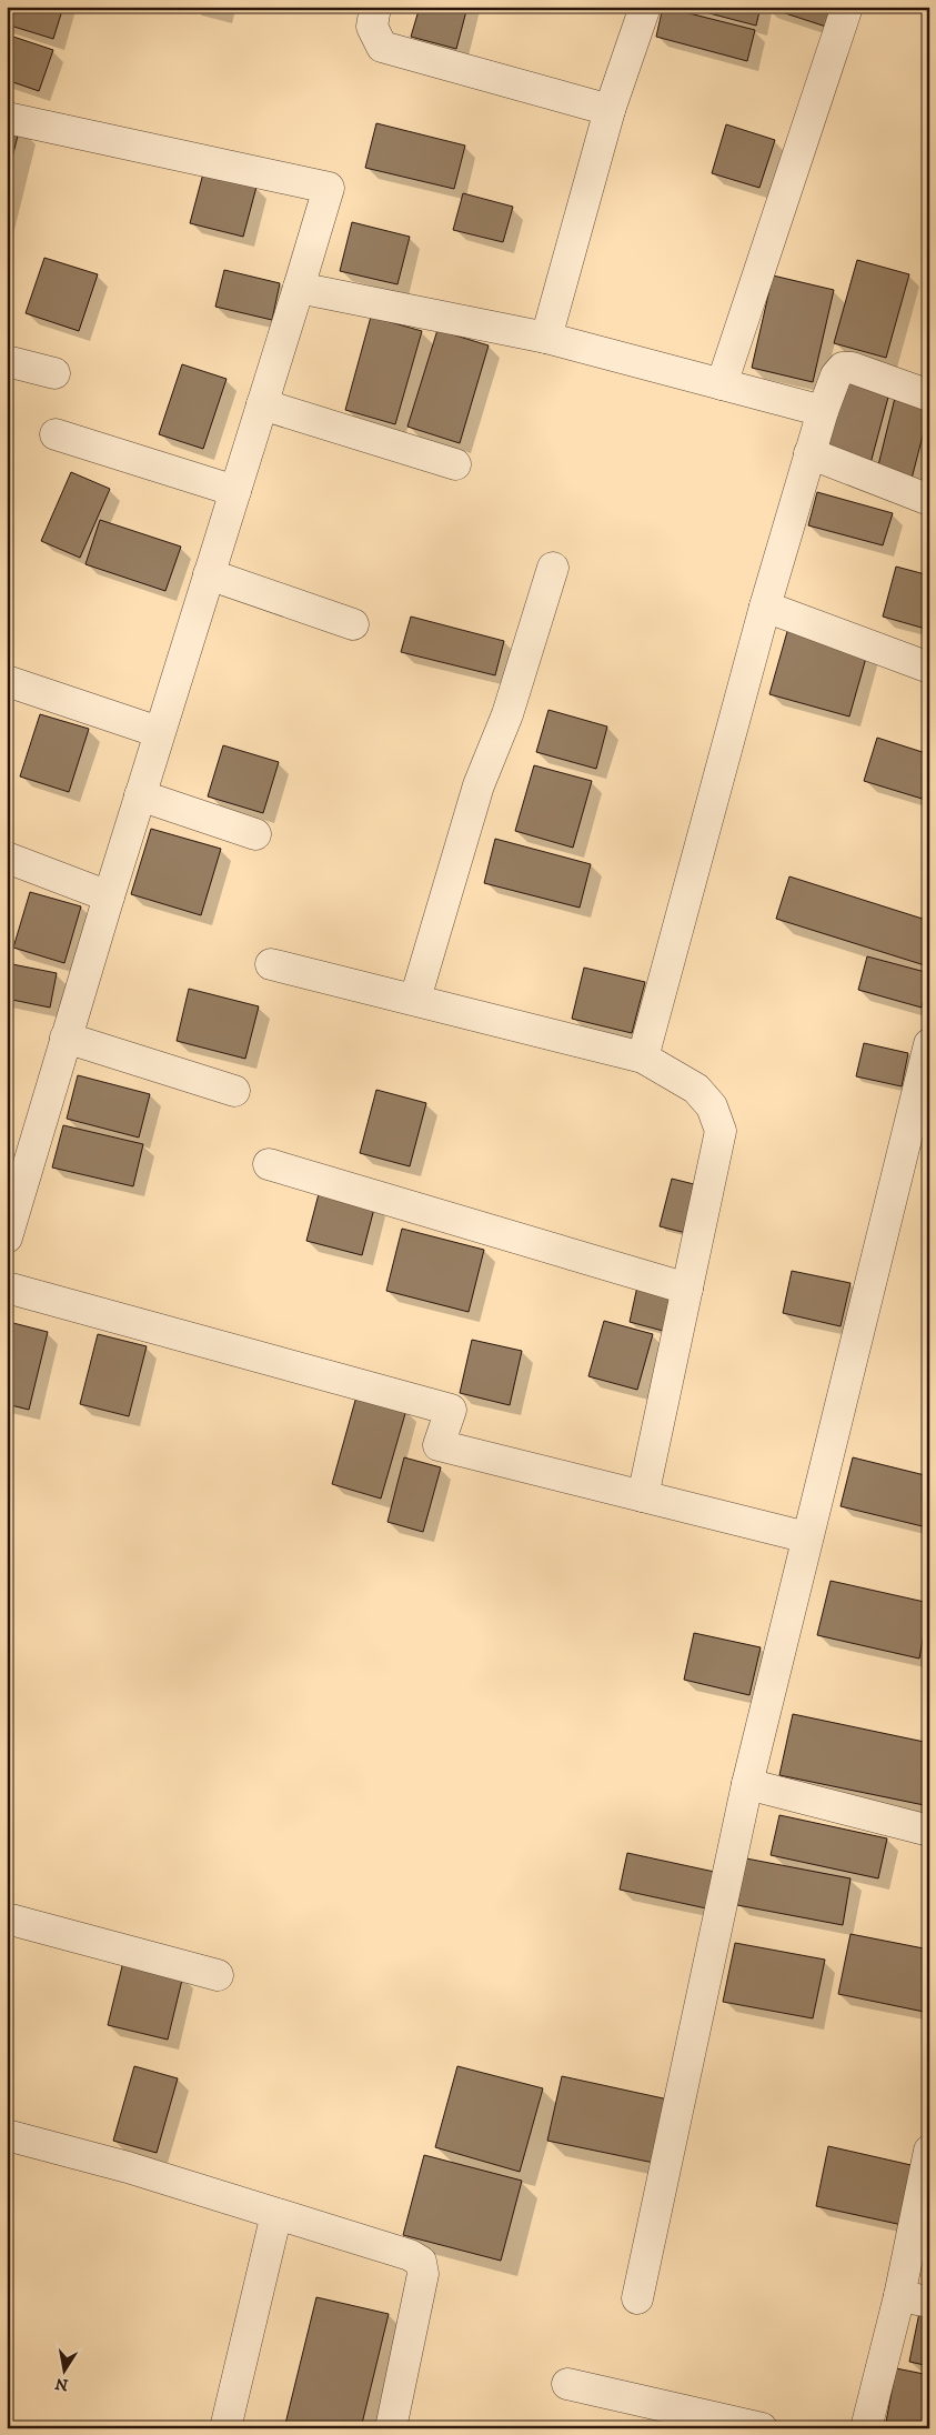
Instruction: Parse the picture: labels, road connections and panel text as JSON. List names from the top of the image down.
{
  "north": "bottom"
}
